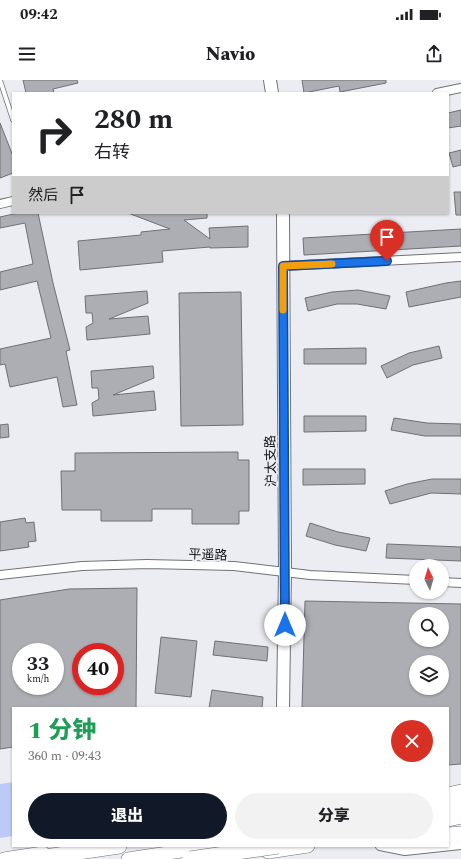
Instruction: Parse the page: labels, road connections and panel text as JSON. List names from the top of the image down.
{
  "streets": {
    "street": ["沪太支路", "平遥路"]
  },
  "crossings": [
    ["沪太支路", "平遥路"]
  ],
  "north": "top",
  "page": {
    "status": "09:42",
    "header": "Navio",
    "turn": ["280 m", "右转"],
    "then": "然后",
    "speed": "33 km/h",
    "limit": "40",
    "heading": ["1 分钟", "360 m · 09:43"],
    "buttons": ["退出", "分享"]
  }
}
